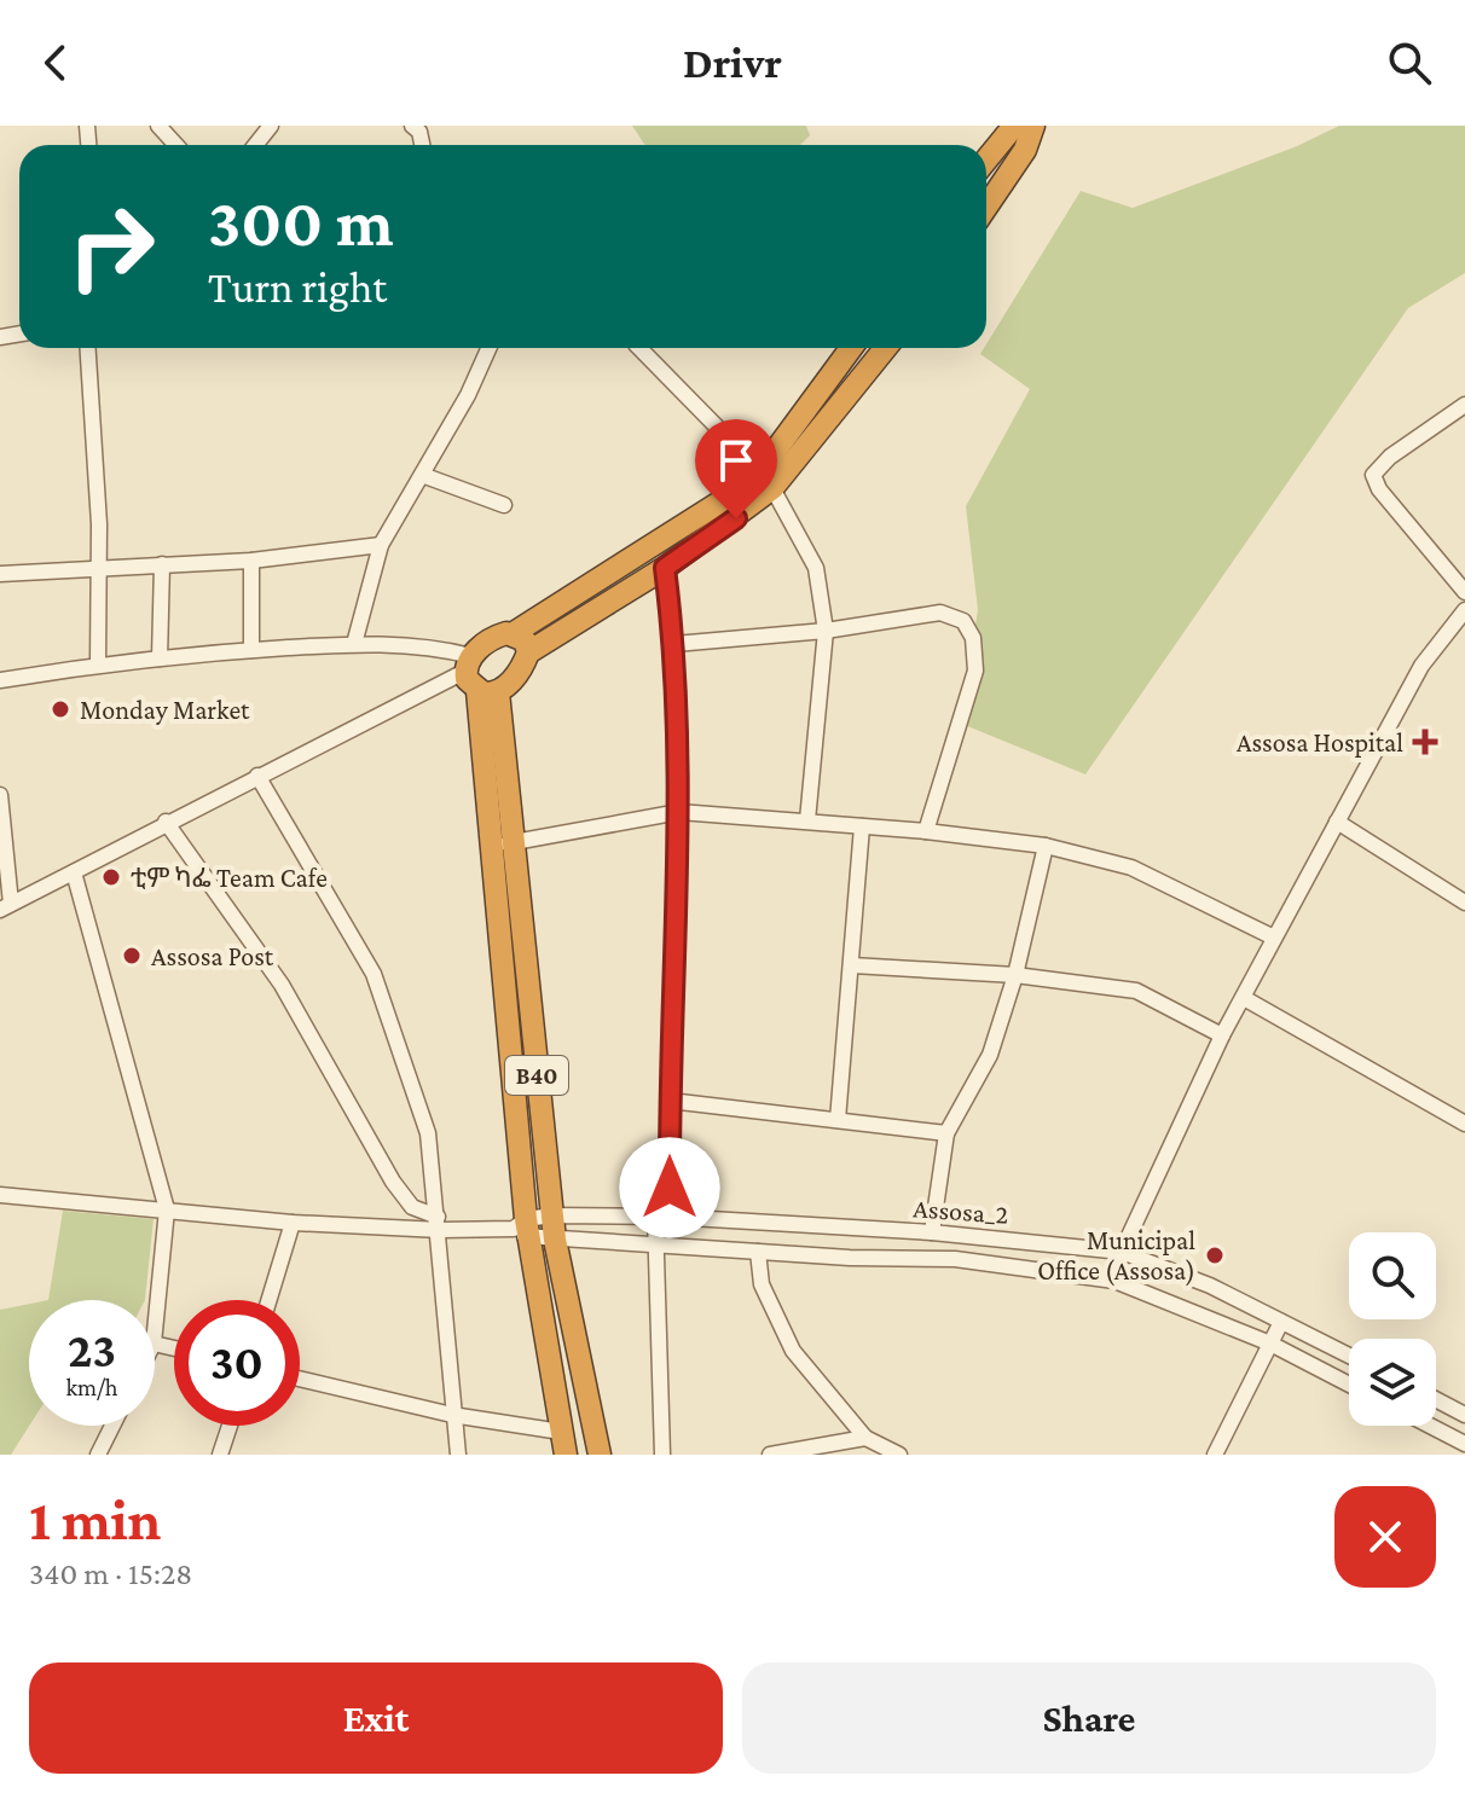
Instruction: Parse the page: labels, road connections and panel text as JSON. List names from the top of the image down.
{
  "streets": {
    "highway": ["B40"],
    "street": ["Assosa_2"]
  },
  "crossings": [
    ["B40", "Assosa_2"]
  ],
  "places": {
    "other": [
      "Monday Market",
      "ቲም ካፌ Team Cafe",
      "Assosa Post",
      "Municipal Office (Assosa)"
    ],
    "health": ["Assosa Hospital"]
  },
  "page": {
    "header": "Drivr",
    "turn": ["300 m", "Turn right"],
    "speed": "23 km/h",
    "limit": "30",
    "heading": ["1 min", "340 m · 15:28"],
    "buttons": ["Exit", "Share"]
  }
}
